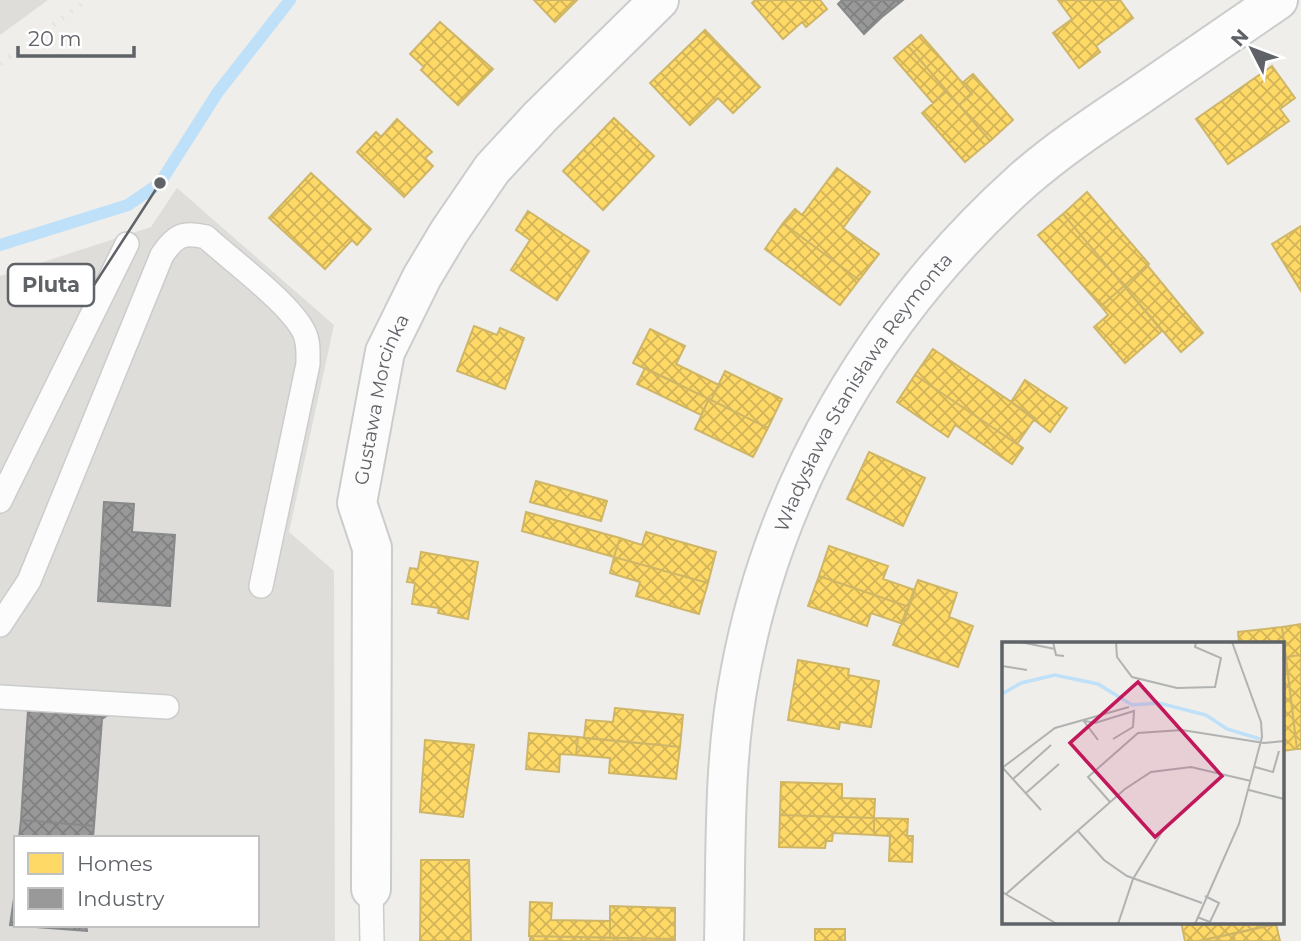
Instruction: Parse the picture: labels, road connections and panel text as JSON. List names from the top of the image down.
{
  "streets": {
    "street": ["Władysława Stanisława Reymonta", "Gustawa Morcinka"]
  },
  "places": ["Pluta"],
  "legend": ["Homes", "Industry"],
  "scale_bar": "20 m",
  "north": "top left"
}
